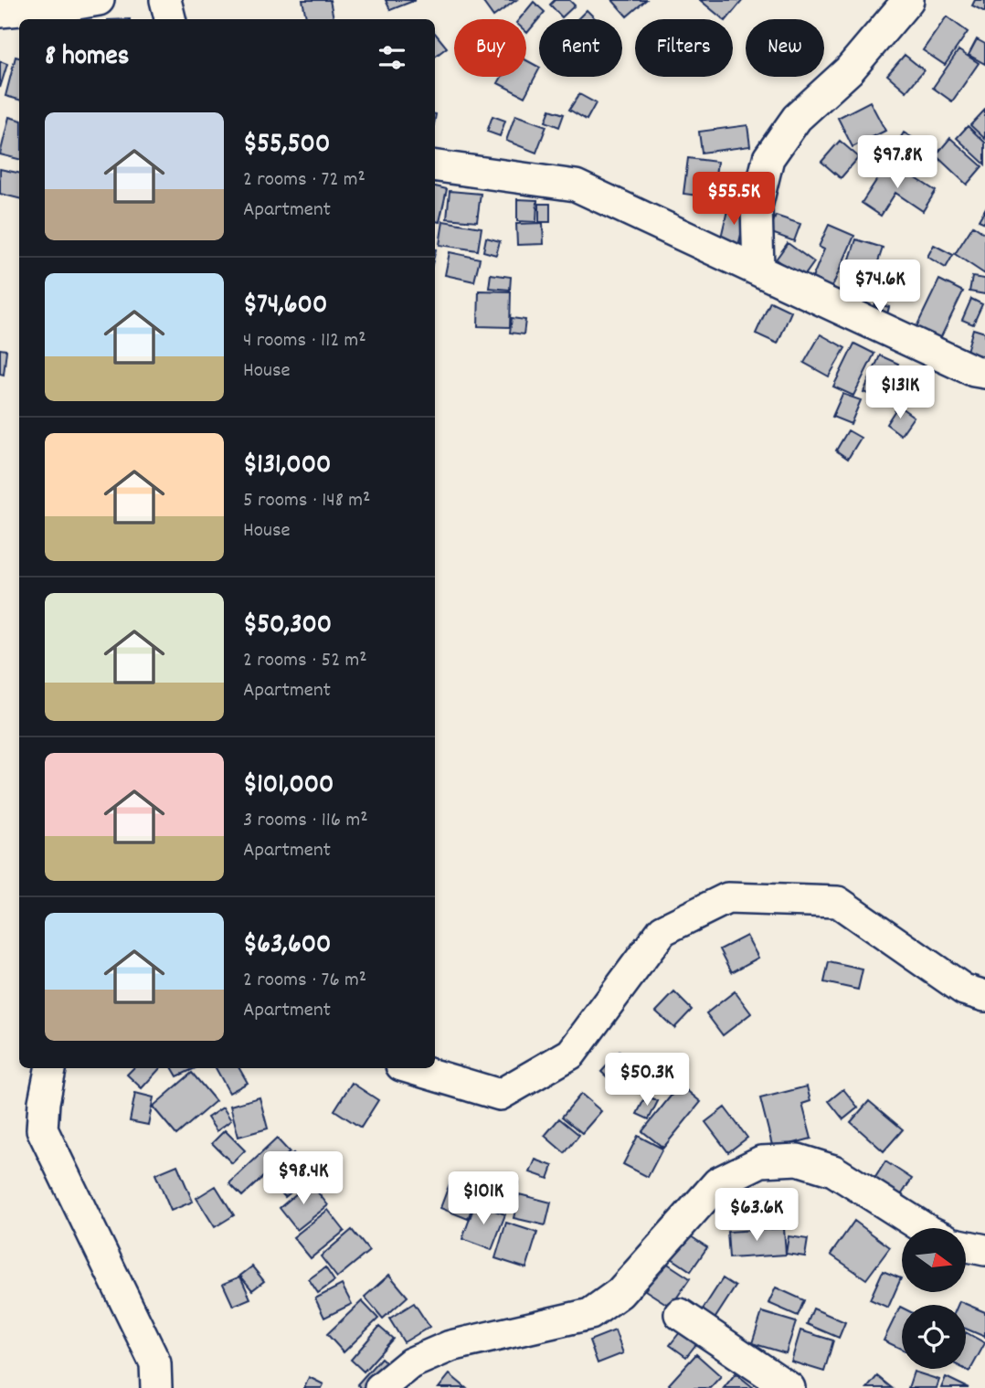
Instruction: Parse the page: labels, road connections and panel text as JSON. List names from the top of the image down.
{
  "north": "right",
  "page": {
    "chip": [
      "Buy",
      "Rent",
      "Filters",
      "New"
    ],
    "heading": "8 homes",
    "list": [
      {
        "name": "$55,500",
        "note": "2 rooms · 72 m² · Apartment"
      },
      {
        "name": "$74,600",
        "note": "4 rooms · 112 m² · House"
      },
      {
        "name": "$131,000",
        "note": "5 rooms · 148 m² · House"
      },
      {
        "name": "$50,300",
        "note": "2 rooms · 52 m² · Apartment"
      },
      {
        "name": "$101,000",
        "note": "3 rooms · 116 m² · Apartment"
      },
      {
        "name": "$63,600",
        "note": "2 rooms · 76 m² · Apartment"
      }
    ],
    "price": [
      "$97.8K",
      "$55.5K",
      "$74.6K",
      "$131K",
      "$50.3K",
      "$98.4K",
      "$101K",
      "$63.6K"
    ]
  }
}
